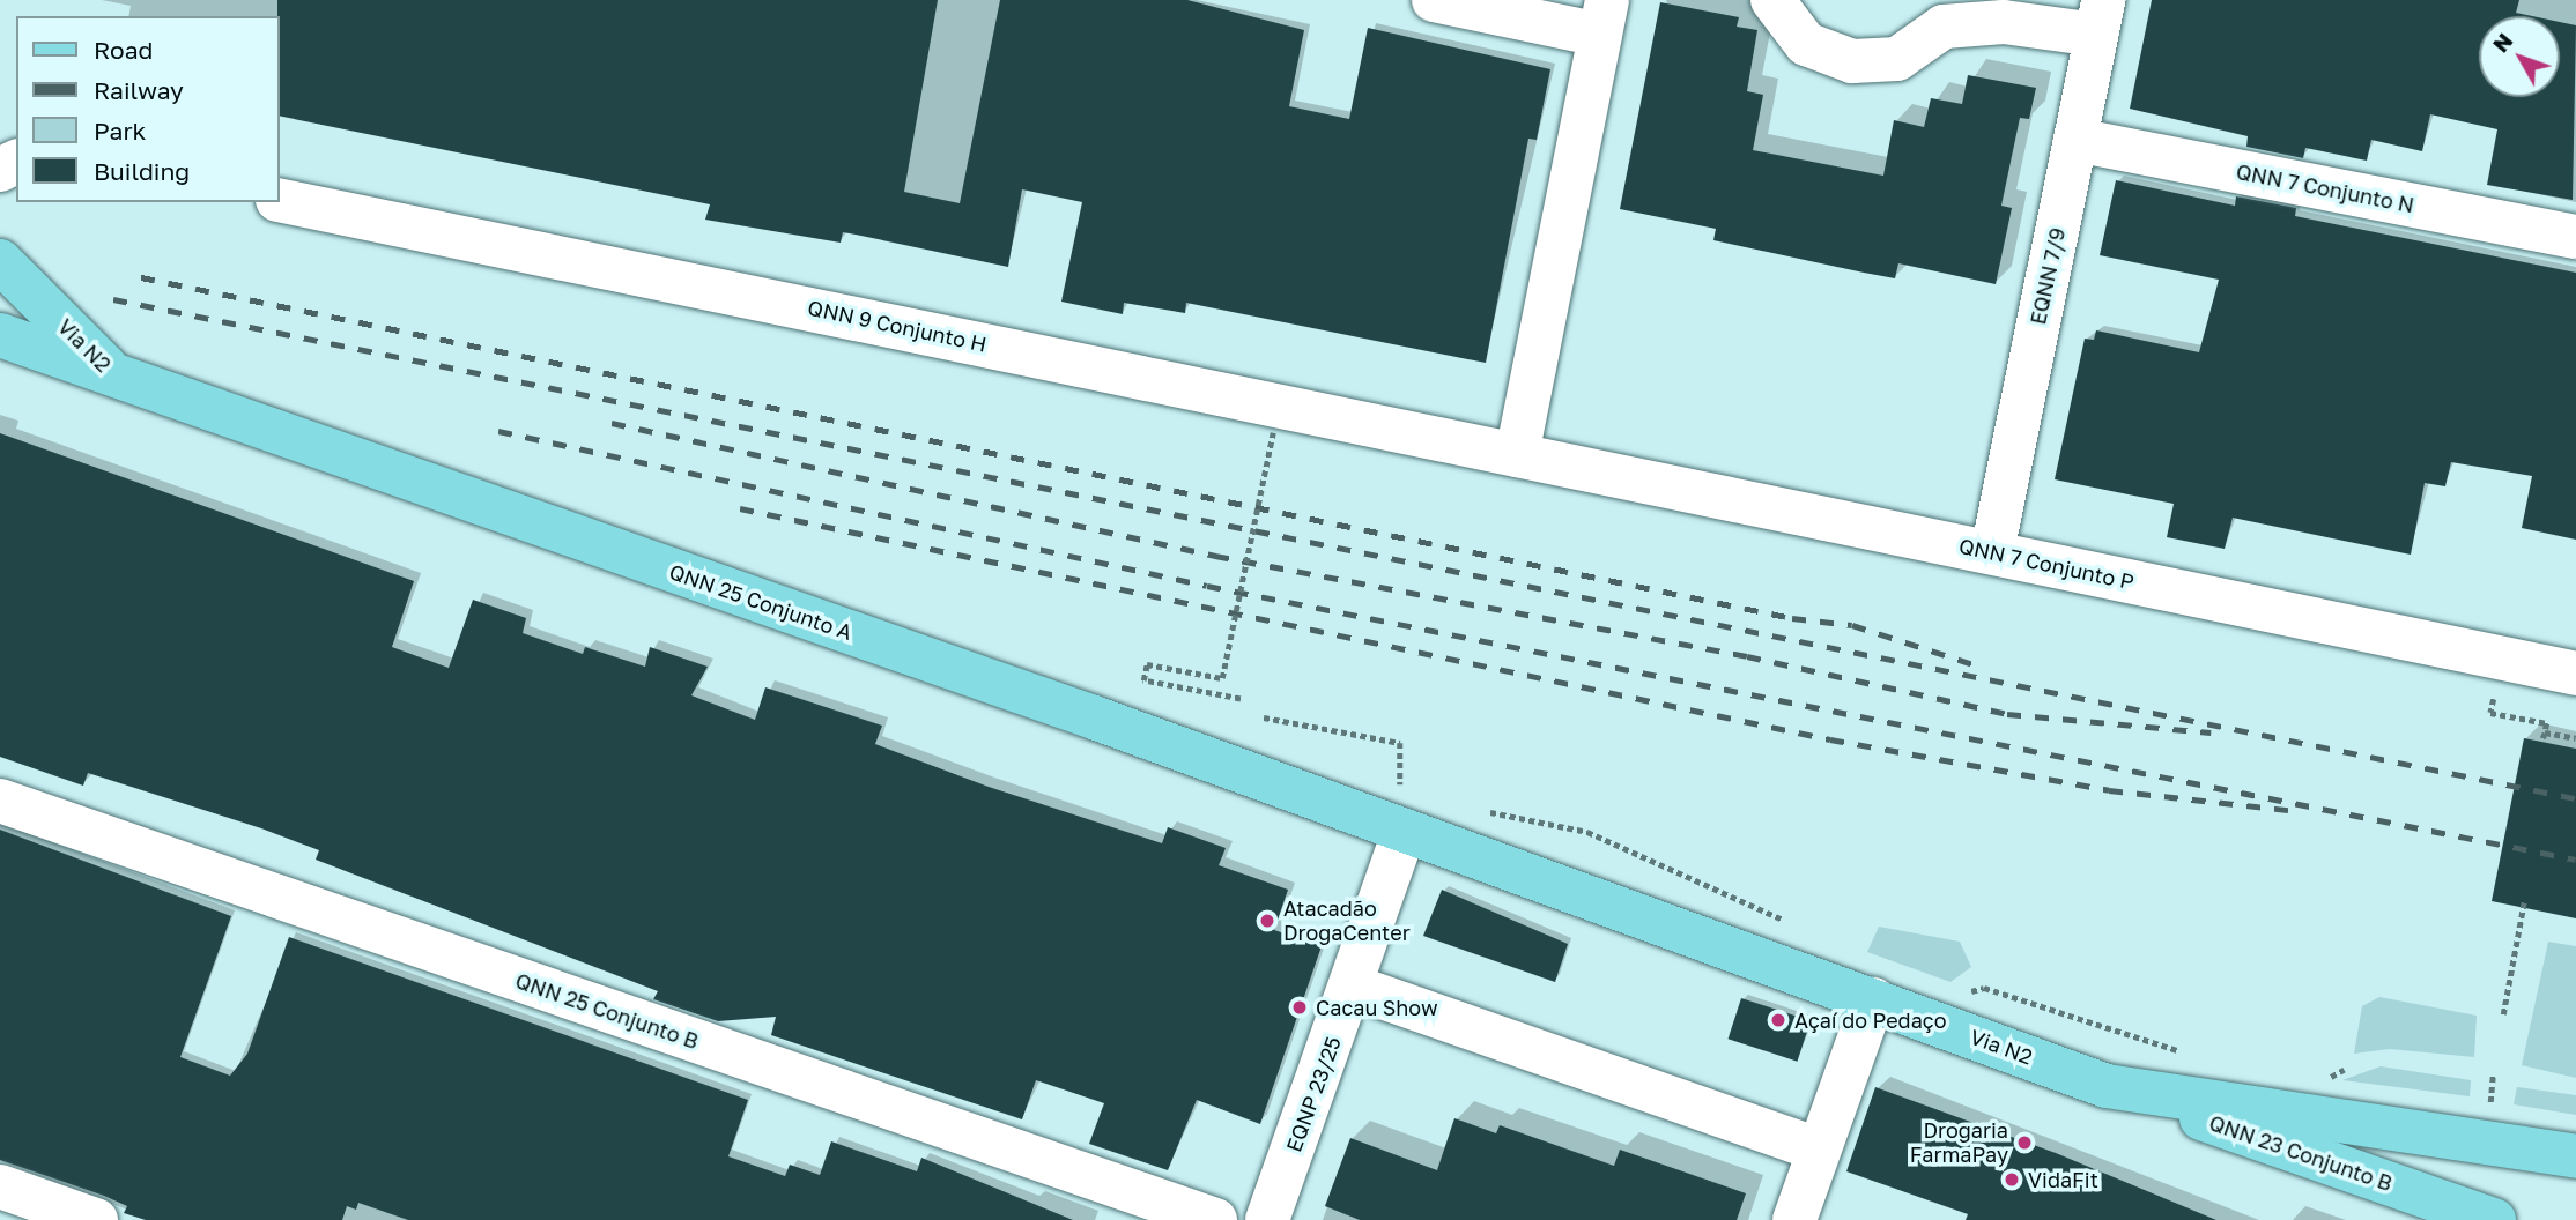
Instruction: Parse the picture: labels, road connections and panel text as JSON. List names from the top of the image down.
{
  "streets": {
    "main road": ["Via N2", "QNN 25 Conjunto A", "QNN 23 Conjunto B"],
    "street": [
      "QNN 7 Conjunto N",
      "EQNN 7/9",
      "QNN 9 Conjunto H",
      "QNN 7 Conjunto P",
      "QNN 25 Conjunto B",
      "EQNP 23/25"
    ]
  },
  "crossings": [
    ["QNN 7 Conjunto N", "EQNN 7/9"],
    ["EQNN 7/9", "QNN 7 Conjunto P"],
    ["QNN 9 Conjunto H", "QNN 7 Conjunto P"],
    ["Via N2", "QNN 25 Conjunto A"],
    ["Via N2", "EQNP 23/25"],
    ["Via N2", "QNN 23 Conjunto B"],
    ["QNN 25 Conjunto A", "EQNP 23/25"]
  ],
  "places": [
    "Atacadão DrogaCenter",
    "Cacau Show",
    "Açaí do Pedaço",
    "Drogaria FarmaPay",
    "VidaFit"
  ],
  "legend": [
    "Road",
    "Railway",
    "Park",
    "Building"
  ],
  "north": "top left"
}
